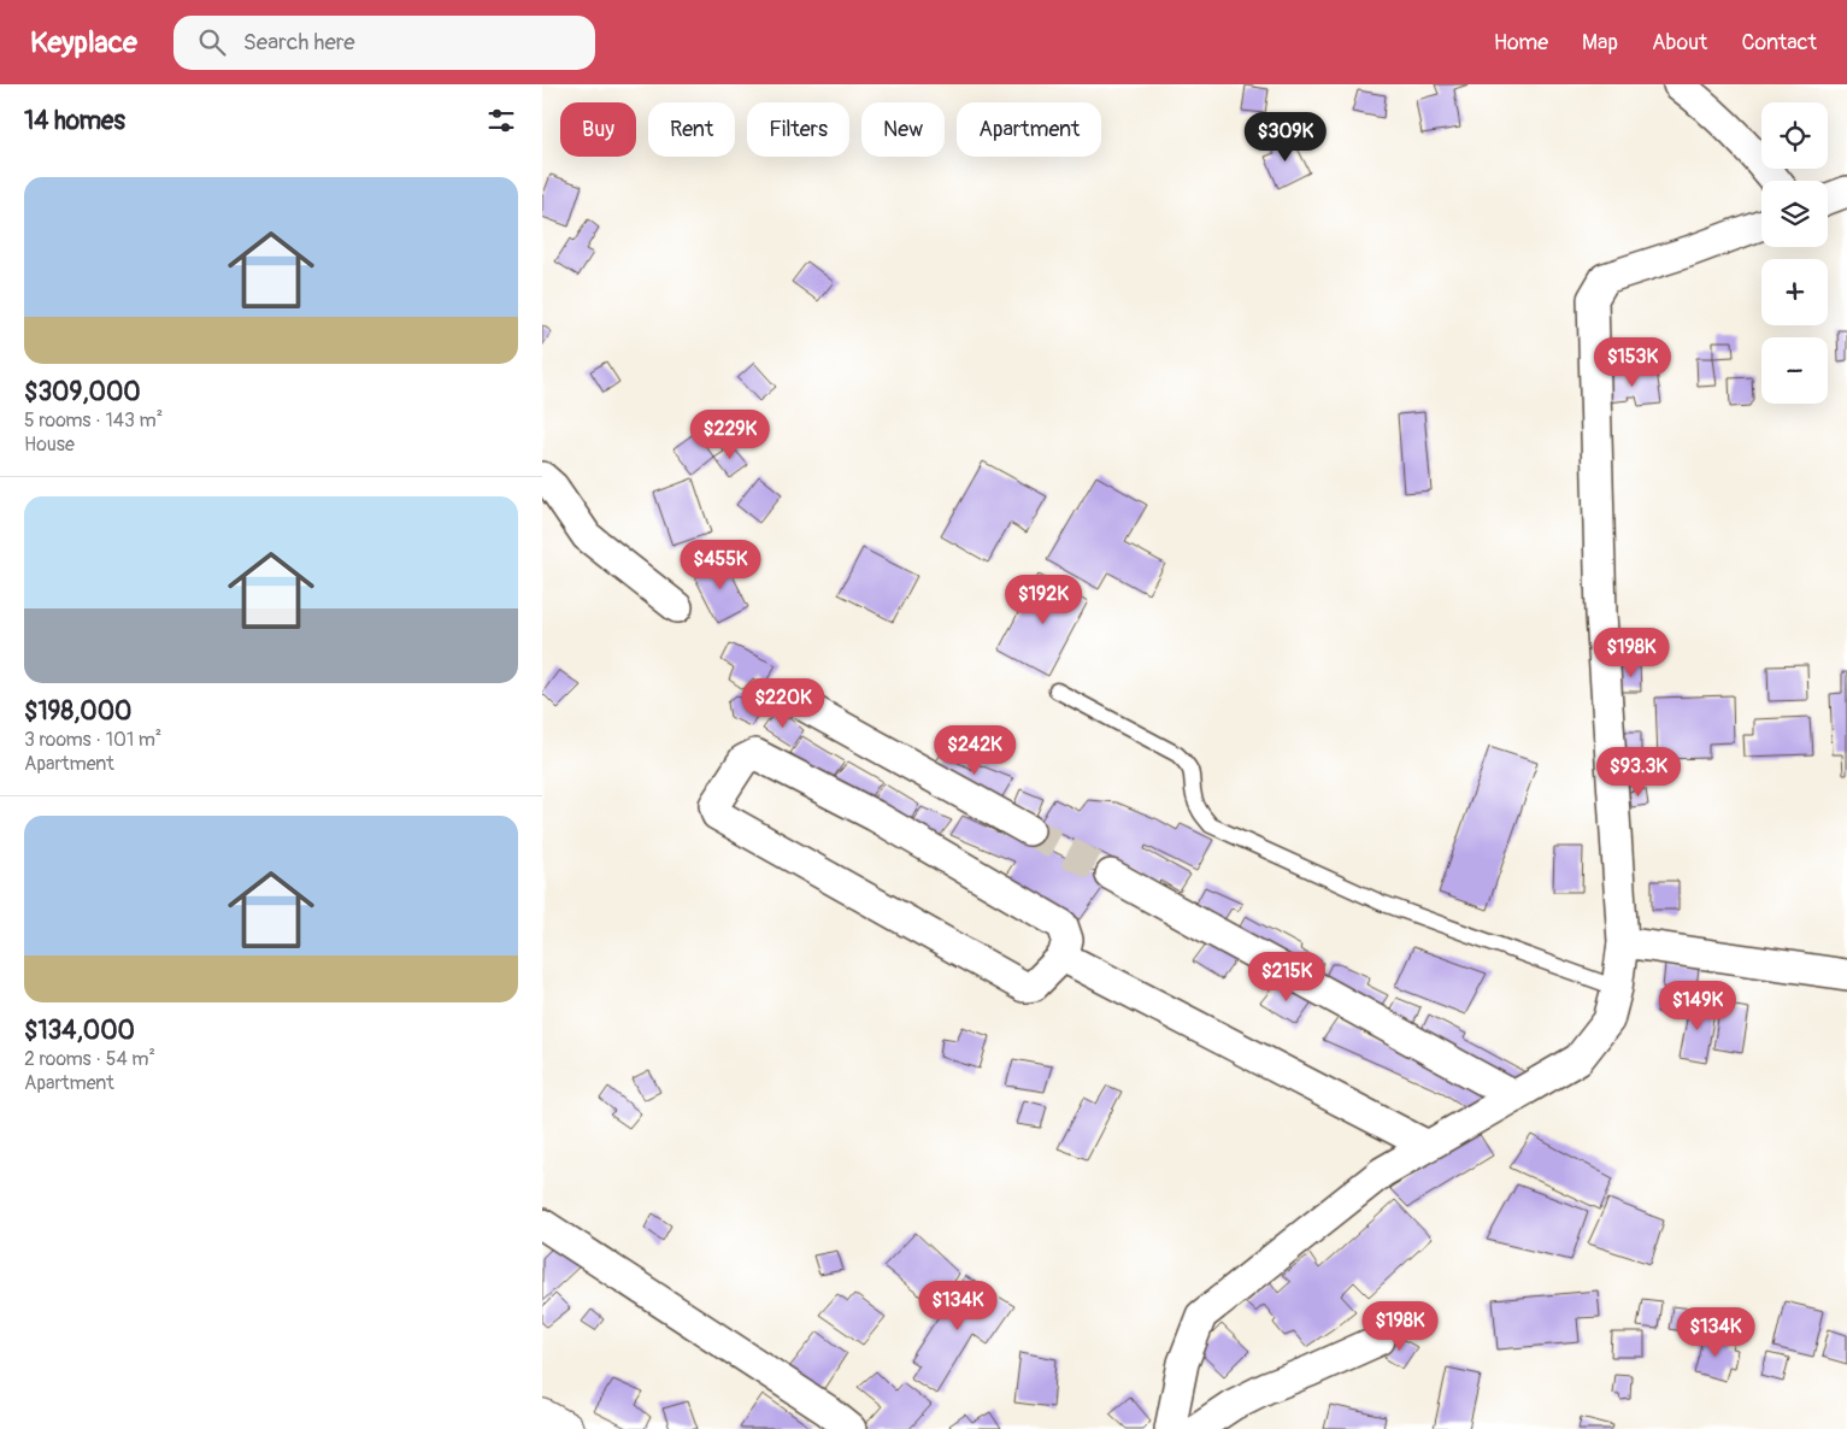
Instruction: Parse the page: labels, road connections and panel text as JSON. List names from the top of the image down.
{
  "page": {
    "header": "Keyplace",
    "search": "Search here",
    "nav": [
      "Home",
      "Map",
      "About",
      "Contact"
    ],
    "heading": "14 homes",
    "map_buttons": ["+", "−"],
    "chip": [
      "Buy",
      "Rent",
      "Filters",
      "New",
      "Apartment"
    ],
    "price": [
      "$309K",
      "$153K",
      "$229K",
      "$455K",
      "$192K",
      "$198K",
      "$220K",
      "$242K",
      "$93.3K",
      "$215K",
      "$149K",
      "$134K",
      "$198K",
      "$134K"
    ],
    "list": [
      {
        "name": "$309,000",
        "note": "5 rooms · 143 m² · House"
      },
      {
        "name": "$198,000",
        "note": "3 rooms · 101 m² · Apartment"
      },
      {
        "name": "$134,000",
        "note": "2 rooms · 54 m² · Apartment"
      }
    ]
  }
}
